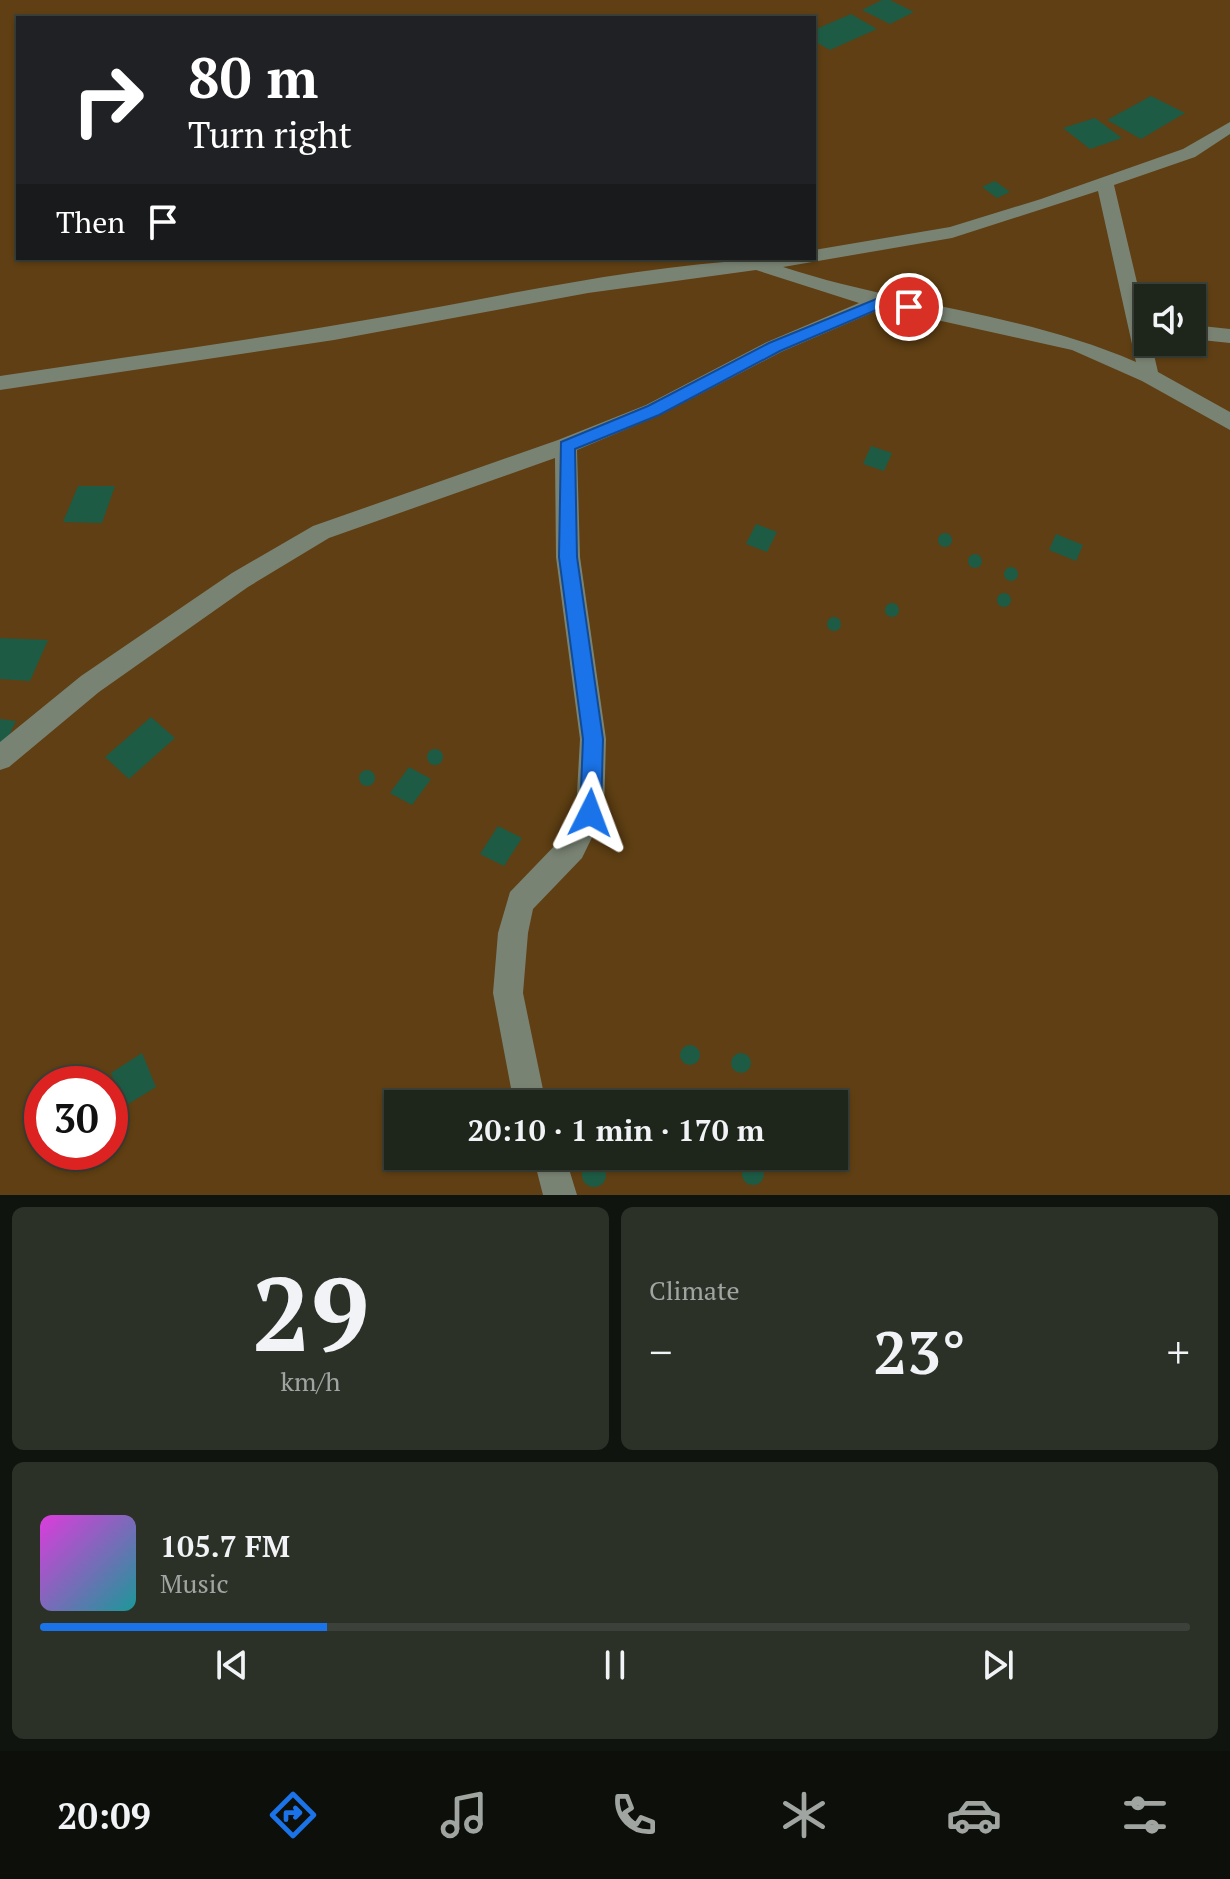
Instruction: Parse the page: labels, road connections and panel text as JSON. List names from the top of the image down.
{
  "page": {
    "turn": ["80 m", "Turn right"],
    "then": "Then",
    "limit": "30",
    "trip": "20:10 · 1 min · 170 m",
    "tile": [
      ["29", "km/h"],
      "Climate"
    ],
    "heat": ["−", "23°", "+"],
    "song": ["105.7 FM", "Music"],
    "tabs": "20:09"
  }
}
